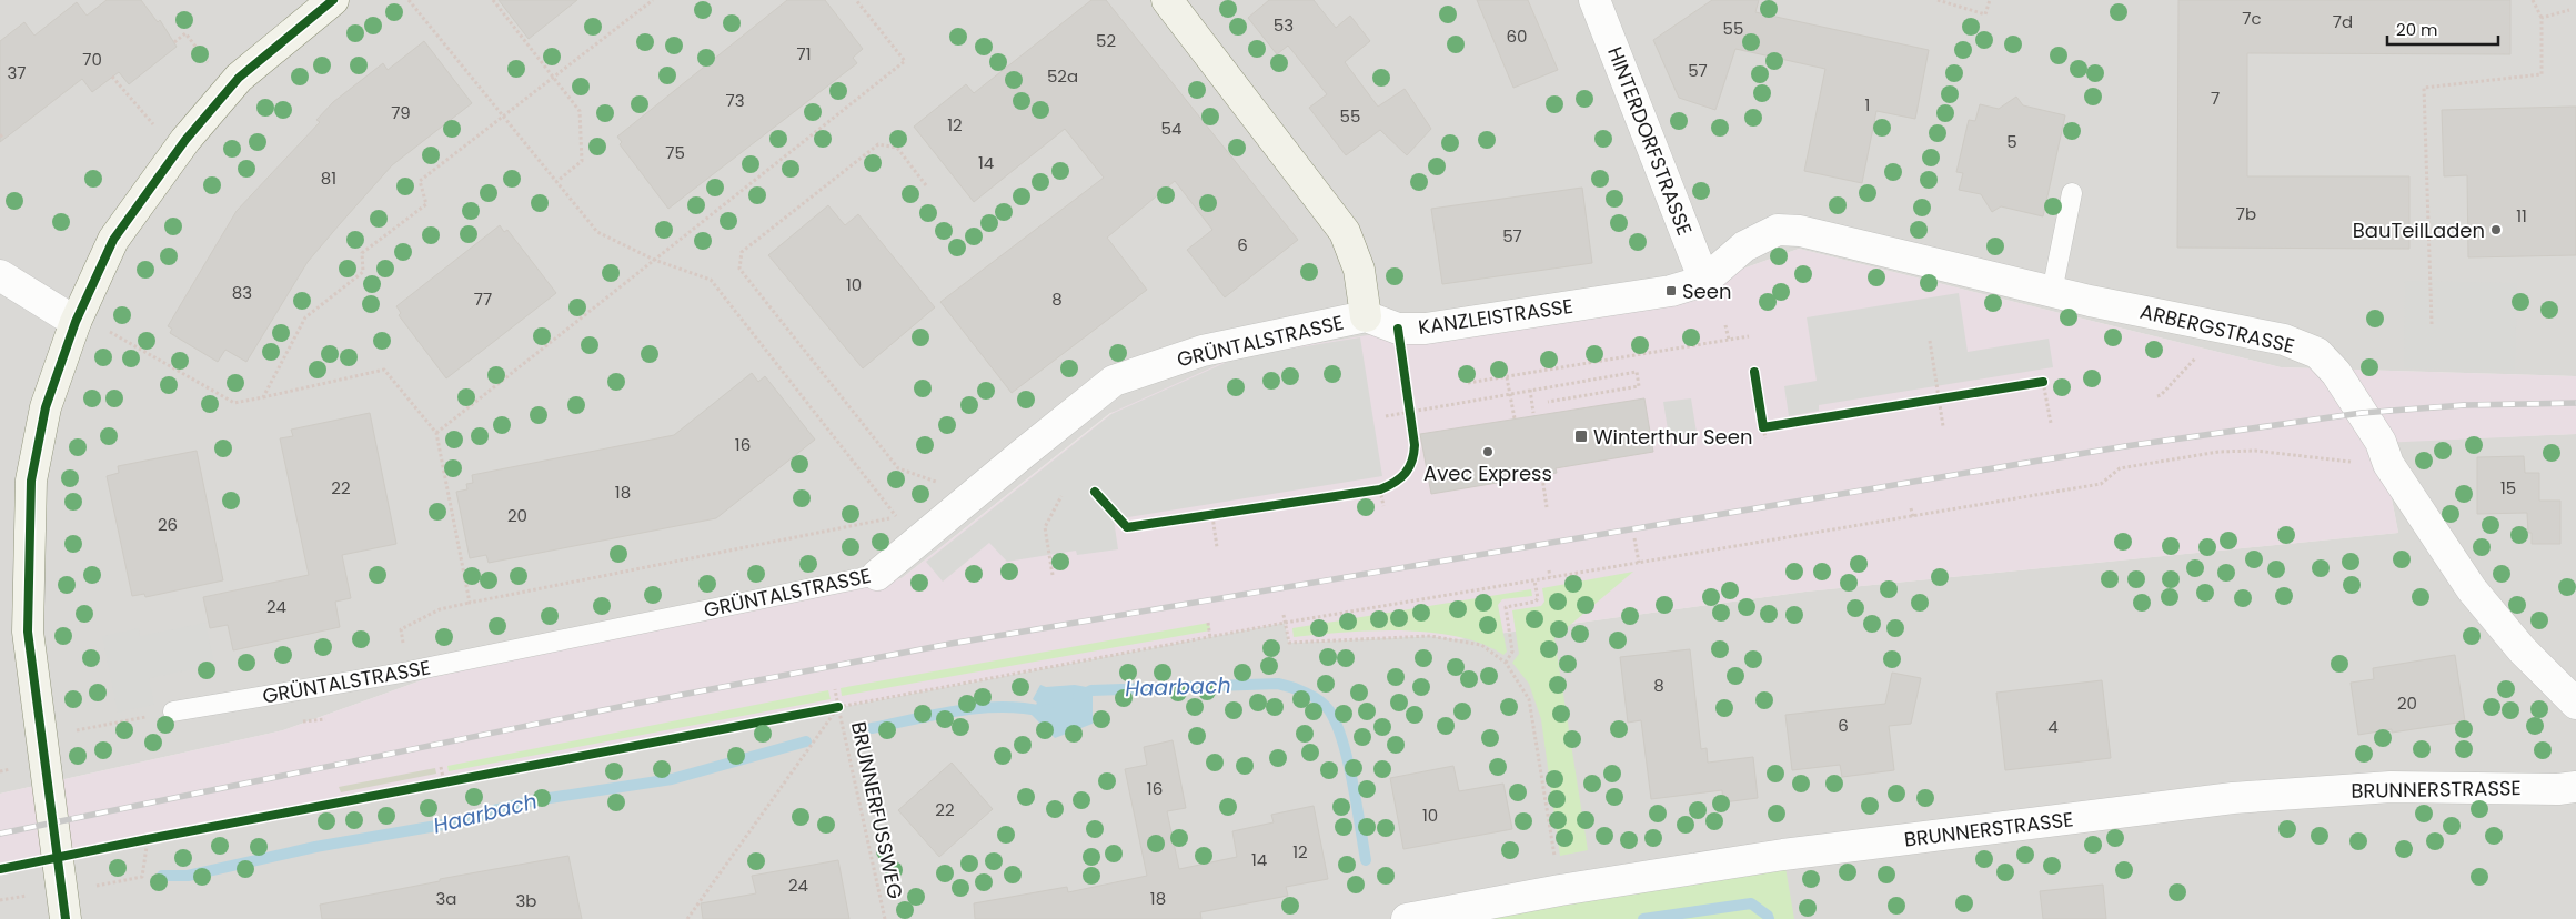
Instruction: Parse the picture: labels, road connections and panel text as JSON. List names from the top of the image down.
{
  "streets": {
    "street": [
      "HINTERDORFSTRASSE",
      "KANZLEISTRASSE",
      "ARBERGSTRASSE",
      "GRÜNTALSTRASSE",
      "BRUNNERSTRASSE"
    ],
    "path": ["BRUNNERFUSSWEG"]
  },
  "crossings": [
    ["HINTERDORFSTRASSE", "KANZLEISTRASSE"],
    ["HINTERDORFSTRASSE", "ARBERGSTRASSE"],
    ["KANZLEISTRASSE", "ARBERGSTRASSE"],
    ["KANZLEISTRASSE", "GRÜNTALSTRASSE"]
  ],
  "water": ["Haarbach"],
  "places": {
    "other": ["BauTeilLaden", "Avec Express"],
    "transit": ["Seen", "Winterthur Seen"]
  },
  "house_numbers": [
    "7c",
    "7d",
    "53",
    "55",
    "60",
    "52",
    "71",
    "70",
    "57",
    "37",
    "52a",
    "7",
    "73",
    "1",
    "79",
    "55",
    "12",
    "54",
    "5",
    "75",
    "14",
    "81",
    "7b",
    "11",
    "57",
    "6",
    "10",
    "83",
    "77",
    "8",
    "16",
    "22",
    "15",
    "18",
    "20",
    "26",
    "24",
    "8",
    "20",
    "6",
    "4",
    "16",
    "22",
    "10",
    "12",
    "14",
    "24",
    "3a",
    "18",
    "3b"
  ],
  "scale_bar": "20 m"
}
